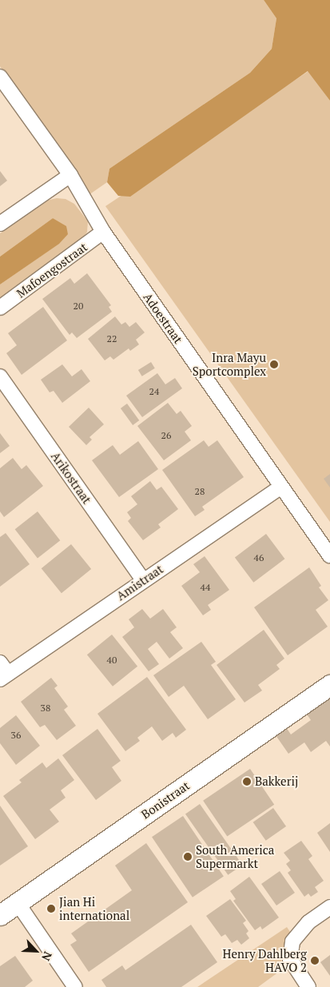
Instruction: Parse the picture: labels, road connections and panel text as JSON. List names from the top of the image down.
{
  "streets": {
    "street": [
      "Mafoengostraat",
      "Adoestraat",
      "Arikostraat",
      "Amistraat",
      "Bonistraat"
    ]
  },
  "crossings": [
    ["Mafoengostraat", "Adoestraat"],
    ["Adoestraat", "Amistraat"],
    ["Arikostraat", "Amistraat"]
  ],
  "places": [
    "Inra Mayu Sportcomplex",
    "Bakkerij",
    "South America Supermarkt",
    "Jian Hi international",
    "Henry Dahlberg HAVO 2"
  ],
  "house_numbers": [
    "20",
    "22",
    "24",
    "26",
    "28",
    "46",
    "44",
    "40",
    "38",
    "36"
  ],
  "north": "bottom right"
}
